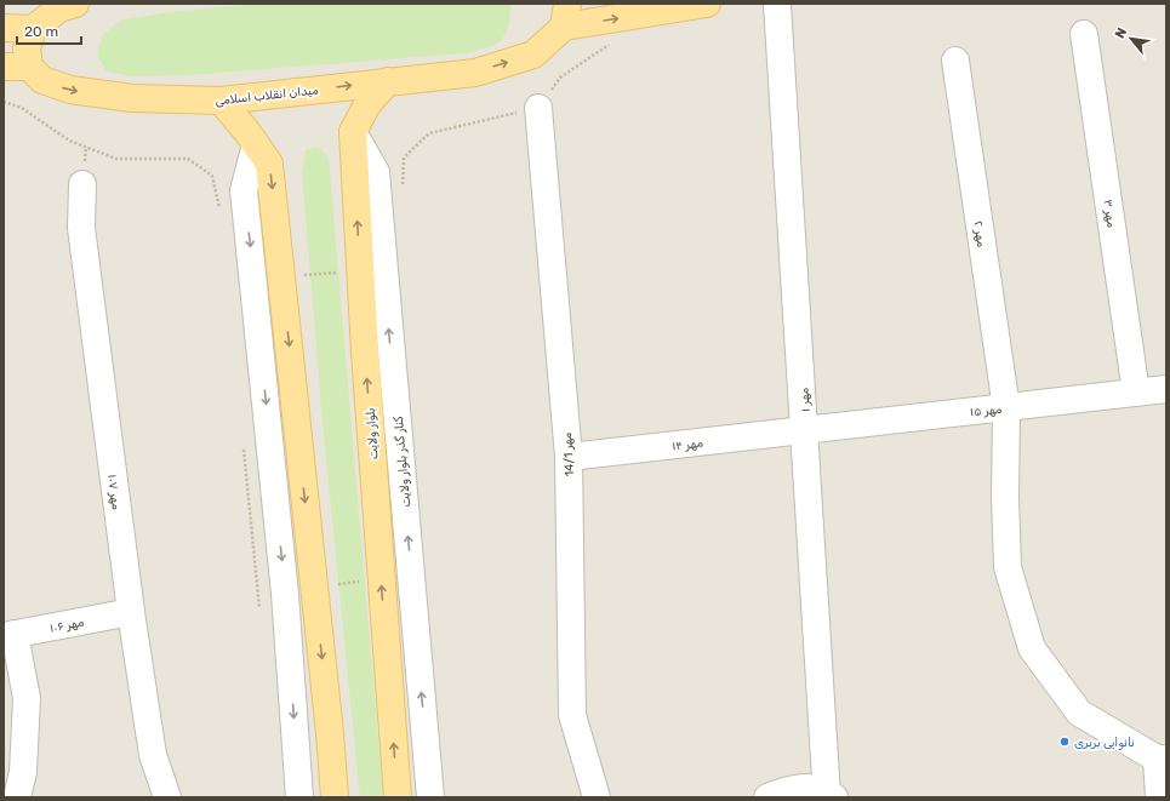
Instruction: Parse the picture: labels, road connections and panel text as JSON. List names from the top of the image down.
{
  "streets": {
    "main road": ["میدان انقلاب اسلامی", "بلوار ولایت"],
    "street": [
      "مهر ۳",
      "مهر ۲",
      "مهر ۱",
      "مهر ۱۵",
      "مهر ۱۴",
      "مهر 14/1",
      "کنار گذر بلوار ولایت",
      "مهر ۱۰۷",
      "مهر ۱۰۶"
    ]
  },
  "crossings": [
    ["مهر ۳", "مهر ۱۵"],
    ["مهر ۲", "مهر ۱۵"],
    ["مهر ۱", "مهر ۱۵"],
    ["مهر ۱", "مهر ۱۴"],
    ["مهر ۱۵", "مهر ۱۴"],
    ["بلوار ولایت", "کنار گذر بلوار ولایت"],
    ["مهر ۱۴", "مهر 14/1"],
    ["مهر ۱۰۷", "مهر ۱۰۶"]
  ],
  "one_way": ["میدان انقلاب اسلامی"],
  "places": ["نانوایی بربری"],
  "scale_bar": "20 m",
  "north": "top left"
}
